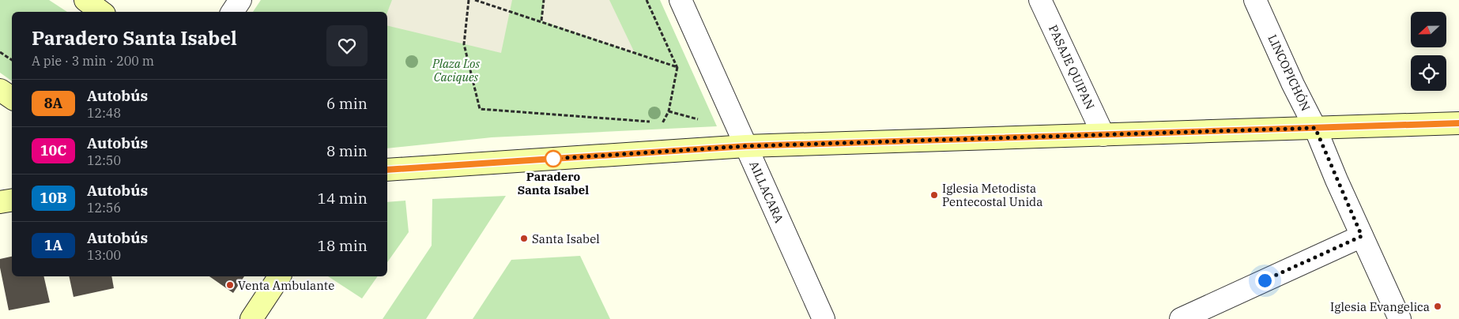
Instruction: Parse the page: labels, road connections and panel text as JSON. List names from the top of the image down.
{
  "streets": {
    "street": ["PASAJE QUIPAN", "LINCOPICHÓN", "AILLACARA"]
  },
  "parks": ["Plaza Los Caciques"],
  "places": [
    "Paradero Santa Isabel",
    "Iglesia Metodista Pentecostal Unida",
    "Santa Isabel",
    "Venta Ambulante",
    "Iglesia Evangelica"
  ],
  "lines": ["bus line 8A"],
  "north": "left",
  "page": {
    "heading": ["Paradero Santa Isabel", "A pie · 3 min · 200 m"],
    "list": [
      {
        "mark": "8A",
        "name": "Autobús",
        "note": "12:48",
        "value": "6 min"
      },
      {
        "mark": "10C",
        "name": "Autobús",
        "note": "12:50",
        "value": "8 min"
      },
      {
        "mark": "10B",
        "name": "Autobús",
        "note": "12:56",
        "value": "14 min"
      },
      {
        "mark": "1A",
        "name": "Autobús",
        "note": "13:00",
        "value": "18 min"
      }
    ]
  }
}
